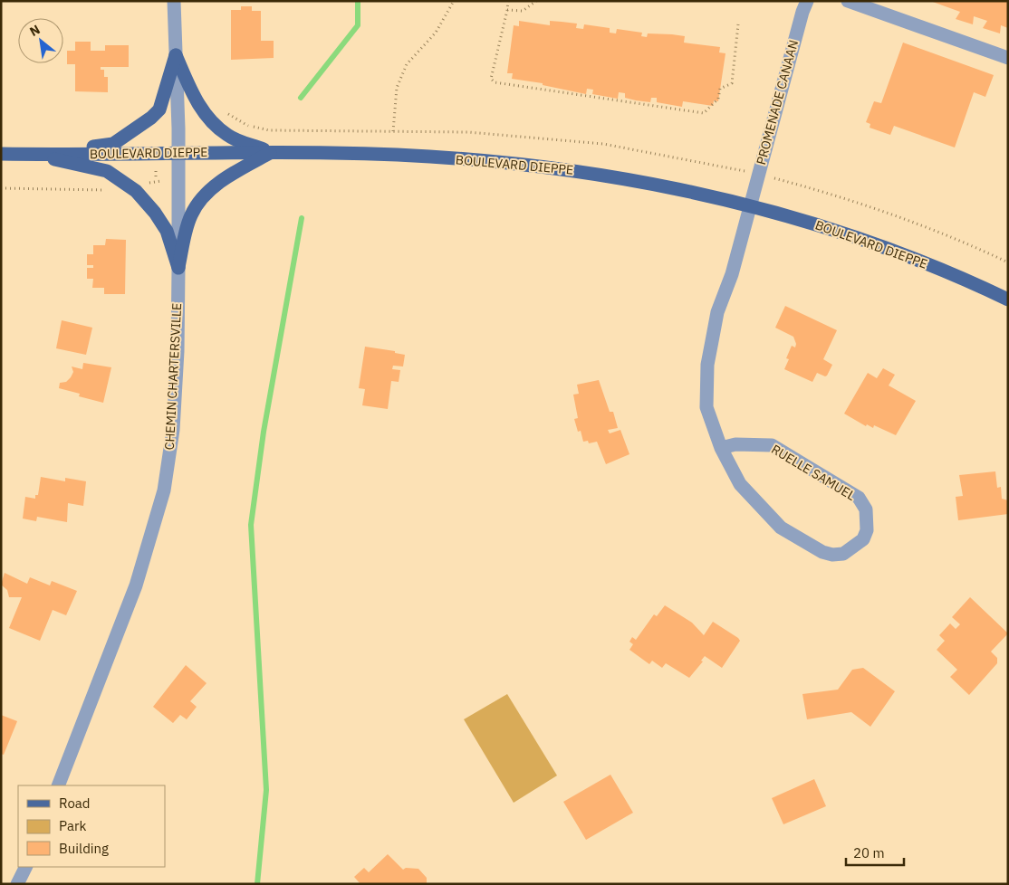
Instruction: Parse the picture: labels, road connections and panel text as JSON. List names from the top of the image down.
{
  "streets": {
    "main road": ["BOULEVARD DIEPPE"],
    "street": ["PROMENADE CANAAN", "CHEMIN CHARTERSVILLE", "RUELLE SAMUEL"]
  },
  "crossings": [
    ["PROMENADE CANAAN", "BOULEVARD DIEPPE"],
    ["PROMENADE CANAAN", "RUELLE SAMUEL"],
    ["BOULEVARD DIEPPE", "CHEMIN CHARTERSVILLE"],
    ["BOULEVARD DIEPPE", "RUELLE SAMUEL"]
  ],
  "legend": ["Road", "Park", "Building"],
  "scale_bar": "20 m",
  "north": "top left"
}
